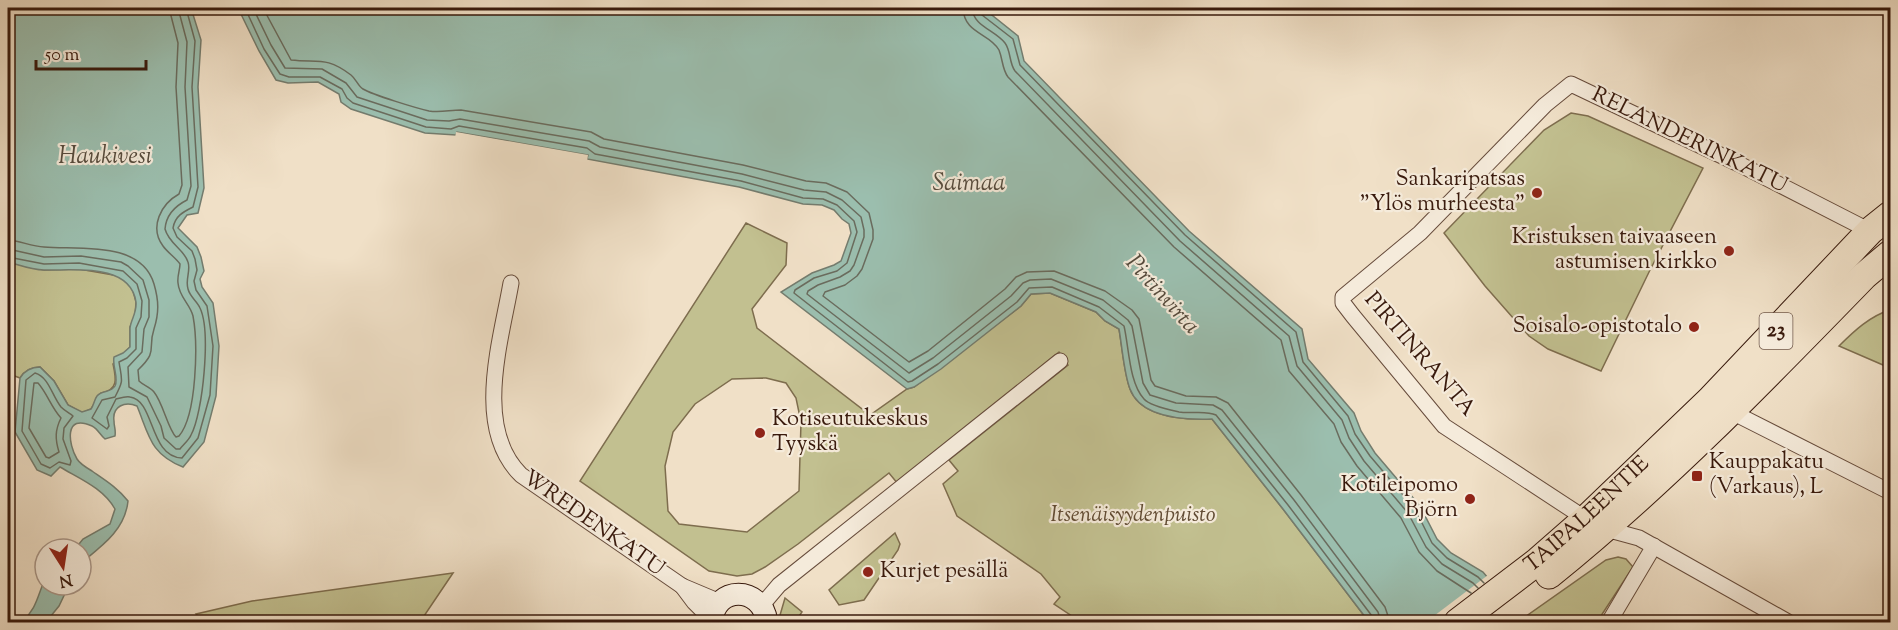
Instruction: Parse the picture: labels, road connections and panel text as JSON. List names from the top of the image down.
{
  "streets": {
    "highway": ["23", "TAIPALEENTIE"],
    "street": ["RELANDERINKATU", "PIRTINRANTA", "WREDENKATU"]
  },
  "crossings": [
    ["RELANDERINKATU", "23"],
    ["RELANDERINKATU", "PIRTINRANTA"],
    ["23", "TAIPALEENTIE"],
    ["PIRTINRANTA", "TAIPALEENTIE"]
  ],
  "water": ["Haukivesi", "Saimaa", "Pirtinvirta"],
  "parks": ["Itsenäisyydenpuisto"],
  "places": {
    "other": [
      "Sankaripatsas \"Ylös murheesta\"",
      "Kristuksen taivaaseen astumisen kirkko",
      "Soisalo-opistotalo",
      "Kotiseutukeskus Tyyskä",
      "Kotileipomo Björn",
      "Kurjet pesällä"
    ],
    "transit": ["Kauppakatu (Varkaus), L"]
  },
  "scale_bar": "50 m",
  "north": "bottom"
}
